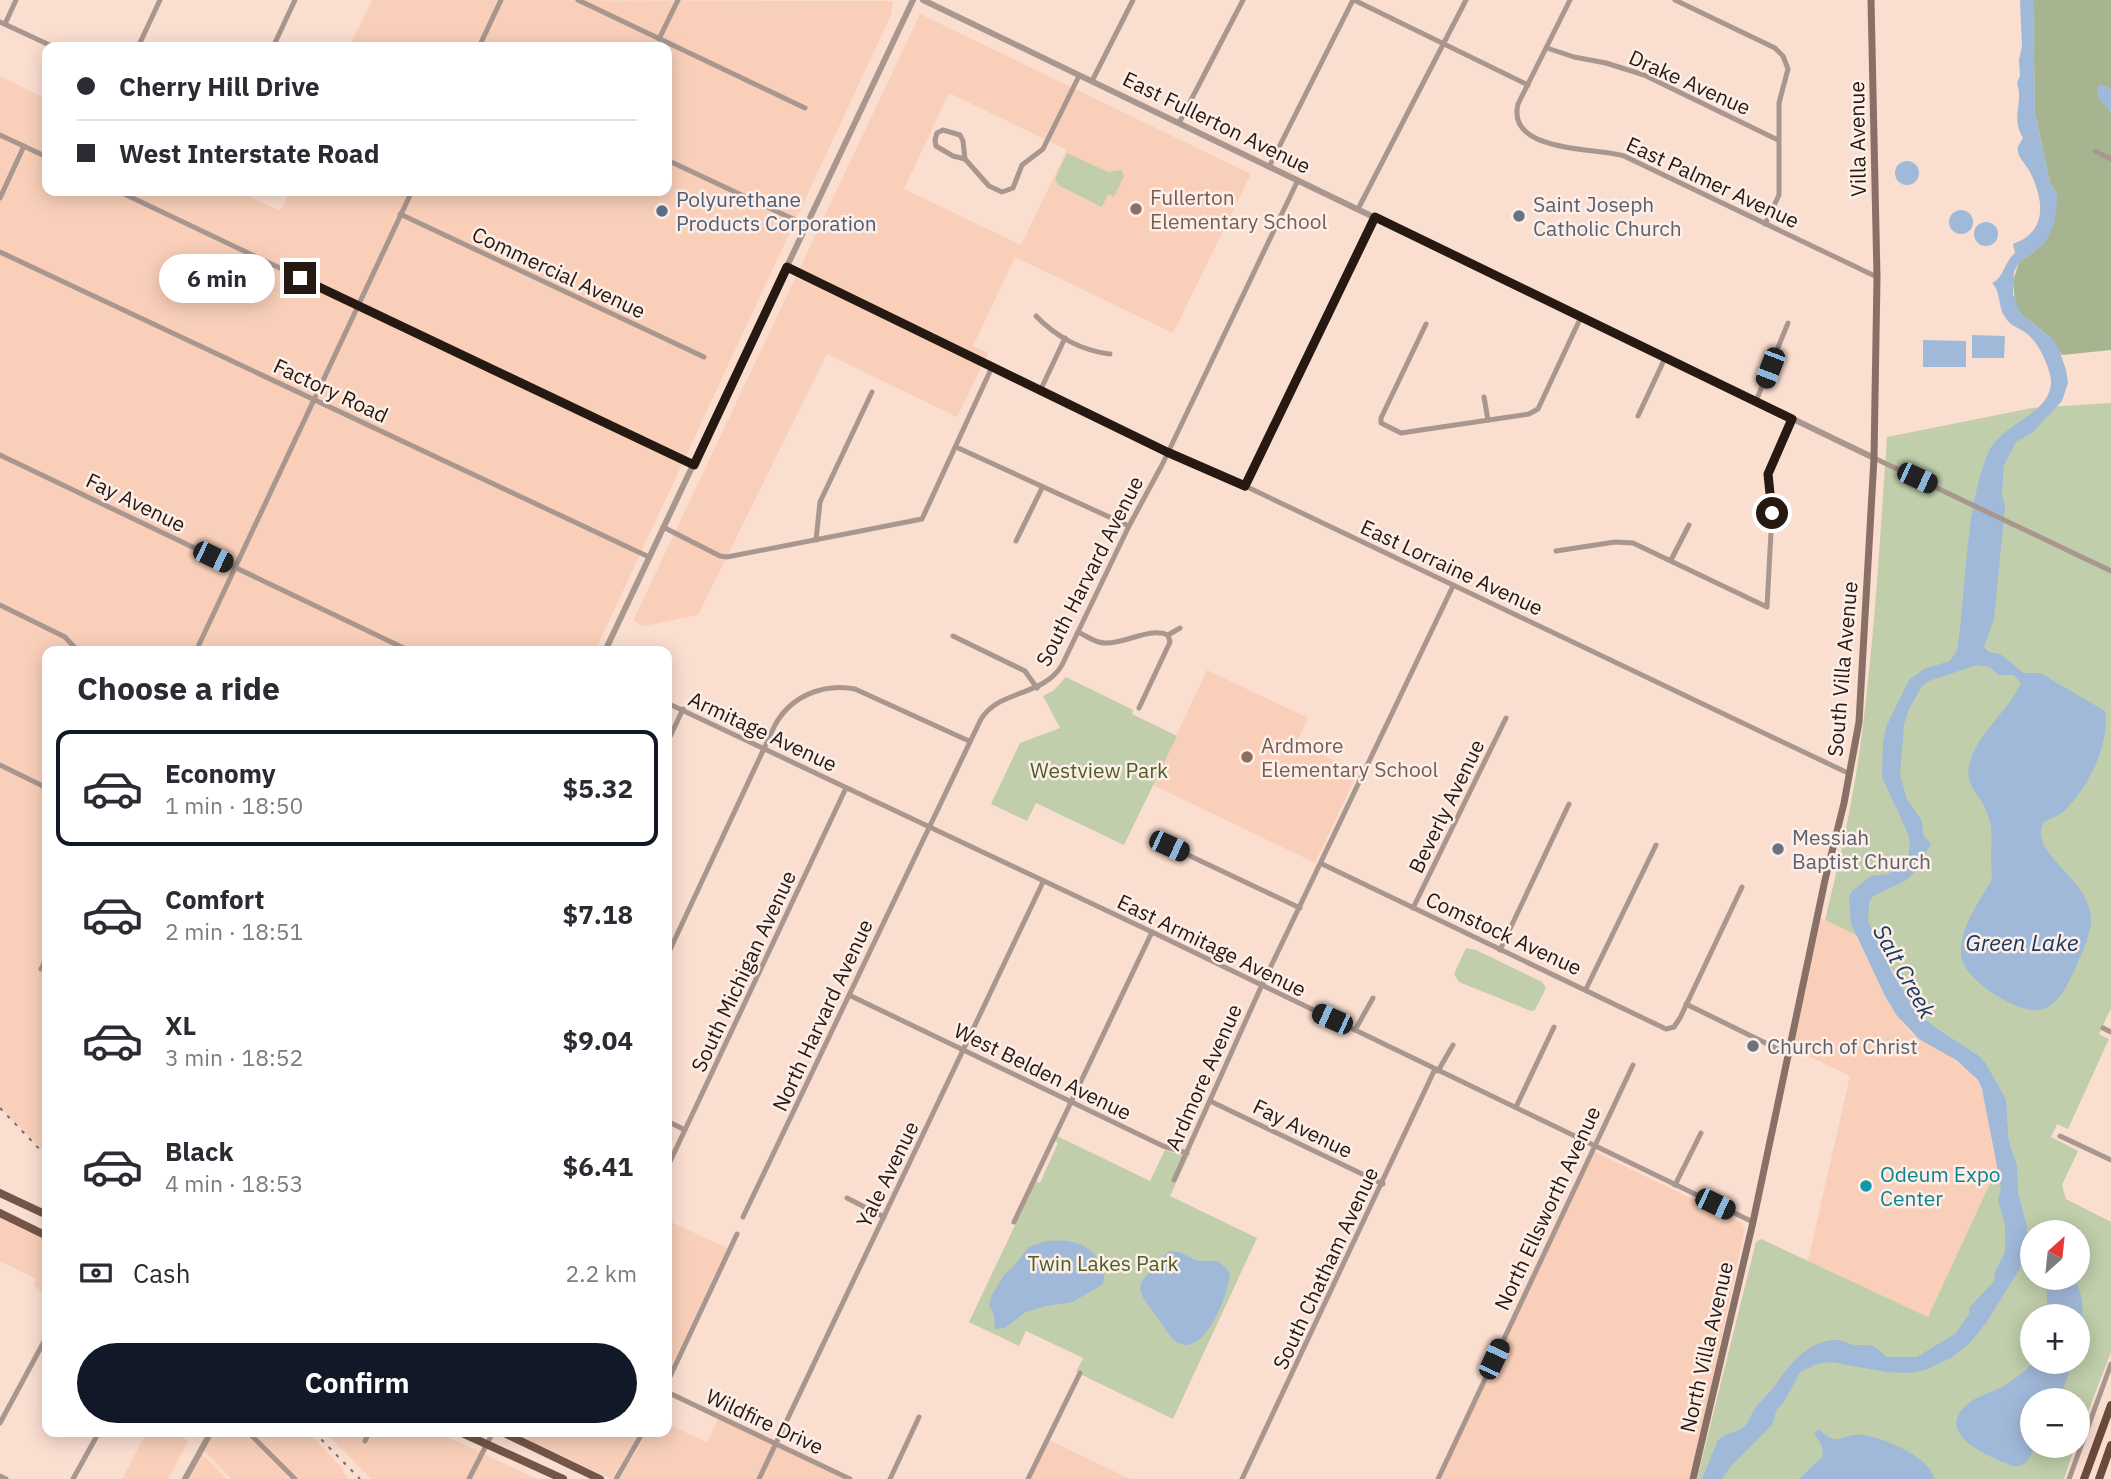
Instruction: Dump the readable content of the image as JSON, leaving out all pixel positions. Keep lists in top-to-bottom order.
{
  "streets": {
    "main road": ["Villa Avenue", "South Villa Avenue", "North Villa Avenue"],
    "street": [
      "Drake Avenue",
      "East Fullerton Avenue",
      "East Palmer Avenue",
      "Commercial Avenue",
      "Factory Road",
      "Fay Avenue",
      "East Lorraine Avenue",
      "South Harvard Avenue",
      "Armitage Avenue",
      "Beverly Avenue",
      "Comstock Avenue",
      "East Armitage Avenue",
      "South Michigan Avenue",
      "North Harvard Avenue",
      "West Belden Avenue",
      "Ardmore Avenue",
      "Yale Avenue",
      "North Ellsworth Avenue",
      "South Chatham Avenue",
      "Wildfire Drive"
    ]
  },
  "crossings": [
    ["East Fullerton Avenue", "South Harvard Avenue"],
    ["East Fullerton Avenue", "South Villa Avenue"],
    ["Villa Avenue", "East Palmer Avenue"],
    ["Villa Avenue", "South Villa Avenue"],
    ["East Palmer Avenue", "South Villa Avenue"],
    ["Fay Avenue", "Ardmore Avenue"],
    ["Fay Avenue", "South Chatham Avenue"],
    ["East Lorraine Avenue", "South Harvard Avenue"],
    ["East Lorraine Avenue", "South Villa Avenue"],
    ["South Harvard Avenue", "East Armitage Avenue"],
    ["South Harvard Avenue", "North Harvard Avenue"],
    ["South Villa Avenue", "East Armitage Avenue"],
    ["South Villa Avenue", "North Villa Avenue"],
    ["Armitage Avenue", "East Armitage Avenue"],
    ["Armitage Avenue", "South Michigan Avenue"],
    ["Beverly Avenue", "Comstock Avenue"],
    ["Comstock Avenue", "Ardmore Avenue"],
    ["East Armitage Avenue", "South Michigan Avenue"],
    ["East Armitage Avenue", "North Harvard Avenue"],
    ["East Armitage Avenue", "Ardmore Avenue"],
    ["East Armitage Avenue", "Yale Avenue"],
    ["East Armitage Avenue", "North Ellsworth Avenue"],
    ["East Armitage Avenue", "South Chatham Avenue"],
    ["East Armitage Avenue", "North Villa Avenue"],
    ["North Harvard Avenue", "West Belden Avenue"],
    ["West Belden Avenue", "Ardmore Avenue"],
    ["West Belden Avenue", "Yale Avenue"],
    ["Yale Avenue", "Wildfire Drive"]
  ],
  "water": ["Green Lake", "Salt Creek"],
  "parks": ["Westview Park", "Twin Lakes Park"],
  "places": [
    "Fullerton Elementary School",
    "Polyurethane Products Corporation",
    "Saint Joseph Catholic Church",
    "Ardmore Elementary School",
    "Messiah Baptist Church",
    "Church of Christ",
    "Odeum Expo Center"
  ],
  "north": "top right",
  "page": {
    "banner": ["Cherry Hill Drive", "West Interstate Road"],
    "bubble": "6 min",
    "heading": "Choose a ride",
    "list": [
      {
        "name": "Economy",
        "note": "1 min · 18:50",
        "value": "$5.32"
      },
      {
        "name": "Comfort",
        "note": "2 min · 18:51",
        "value": "$7.18"
      },
      {
        "name": "XL",
        "note": "3 min · 18:52",
        "value": "$9.04"
      },
      {
        "name": "Black",
        "note": "4 min · 18:53",
        "value": "$6.41"
      }
    ],
    "map_buttons": ["+", "−"],
    "pay": ["Cash", "2.2 km"],
    "buttons": "Confirm"
  }
}
